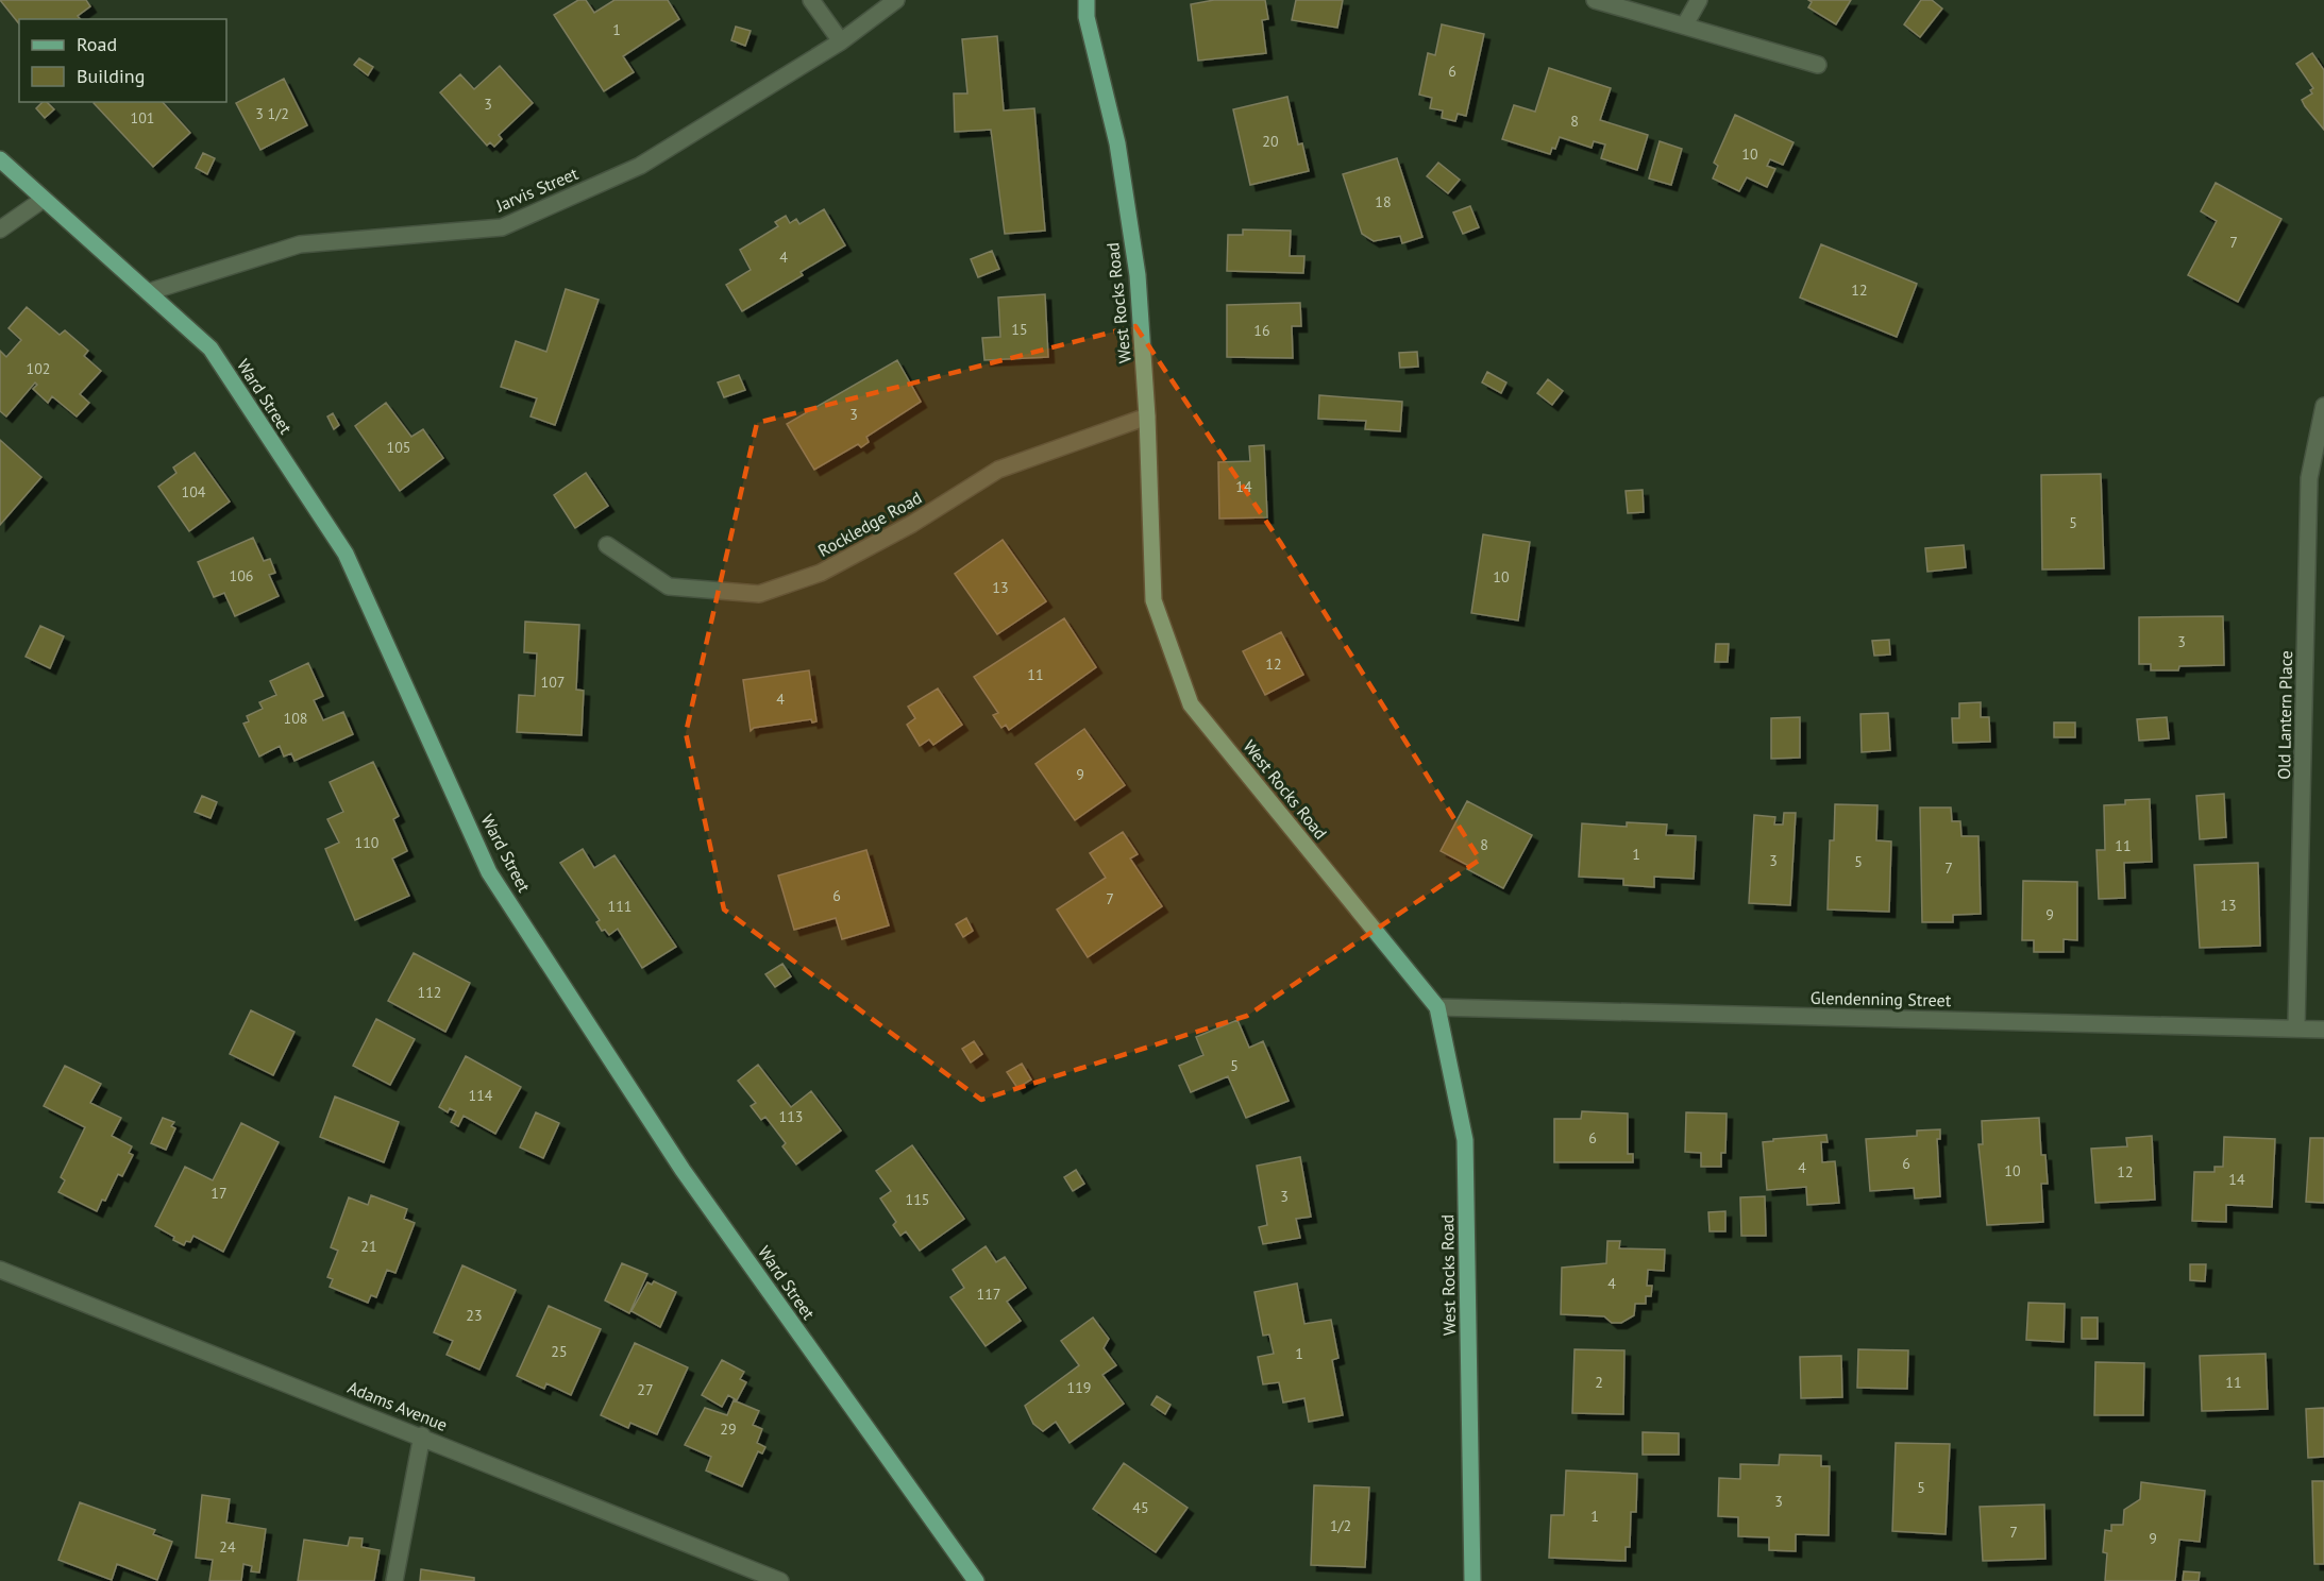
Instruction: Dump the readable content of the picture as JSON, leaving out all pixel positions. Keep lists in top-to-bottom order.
{
  "streets": {
    "main road": ["West Rocks Road", "Ward Street"],
    "street": [
      "Jarvis Street",
      "Rockledge Road",
      "Old Lantern Place",
      "Glendenning Street",
      "Adams Avenue"
    ]
  },
  "crossings": [
    ["Jarvis Street", "Ward Street"],
    ["West Rocks Road", "Rockledge Road"],
    ["West Rocks Road", "Glendenning Street"],
    ["Old Lantern Place", "Glendenning Street"]
  ],
  "house_numbers": [
    "1",
    "6",
    "3",
    "3 1/2",
    "101",
    "8",
    "20",
    "10",
    "18",
    "7",
    "4",
    "12",
    "15",
    "16",
    "102",
    "3",
    "105",
    "14",
    "104",
    "5",
    "106",
    "10",
    "13",
    "3",
    "12",
    "11",
    "107",
    "4",
    "108",
    "9",
    "110",
    "8",
    "11",
    "1",
    "3",
    "5",
    "7",
    "6",
    "7",
    "13",
    "111",
    "9",
    "112",
    "5",
    "114",
    "113",
    "6",
    "6",
    "4",
    "10",
    "12",
    "14",
    "17",
    "3",
    "115",
    "21",
    "4",
    "117",
    "23",
    "25",
    "1",
    "2",
    "11",
    "119",
    "27",
    "29",
    "5",
    "3",
    "45",
    "1",
    "1/2",
    "7",
    "9",
    "24"
  ],
  "legend": ["Road", "Building"]
}
